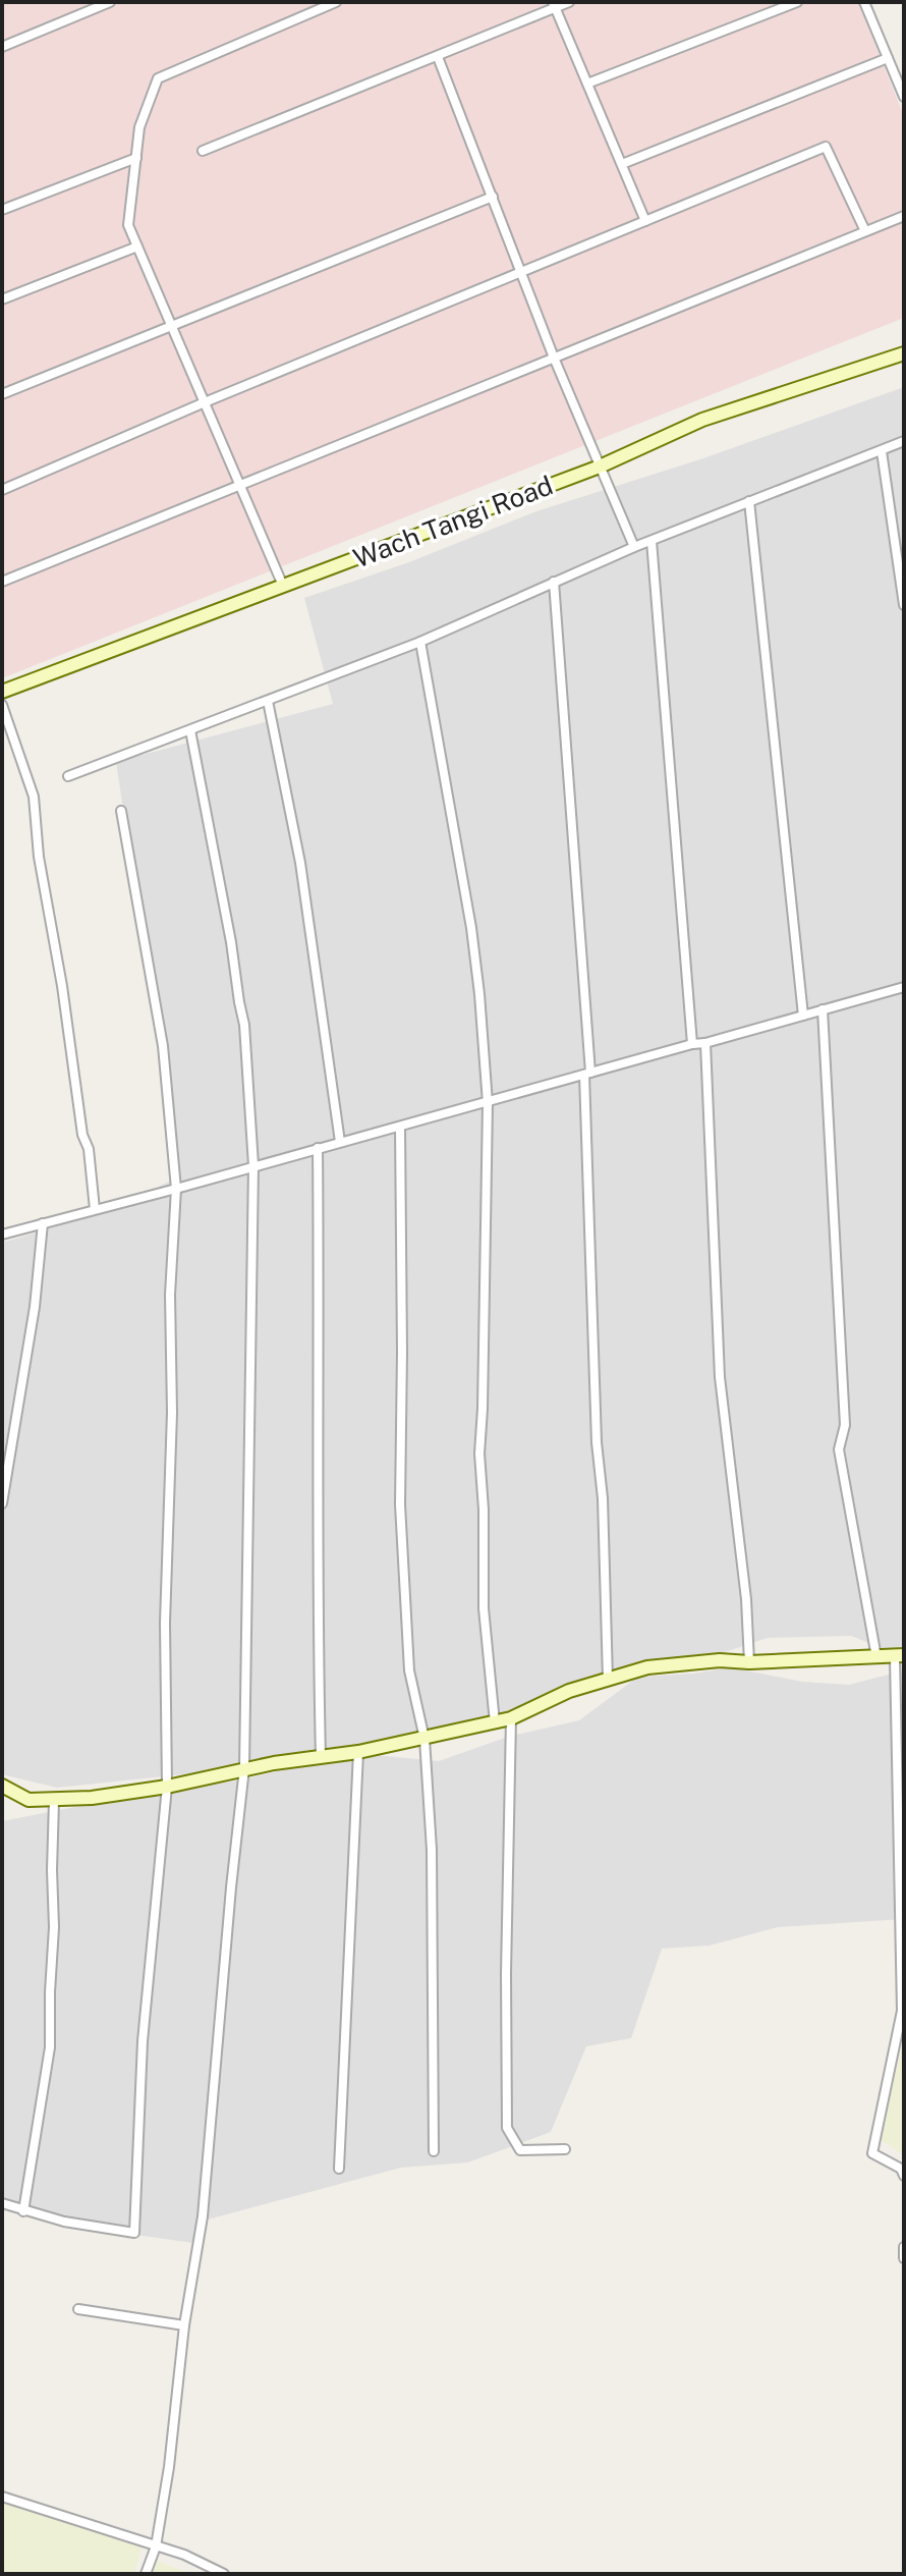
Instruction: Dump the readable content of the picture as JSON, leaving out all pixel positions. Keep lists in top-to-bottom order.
{
  "streets": {
    "main road": ["Wach Tangi Road"]
  }
}
